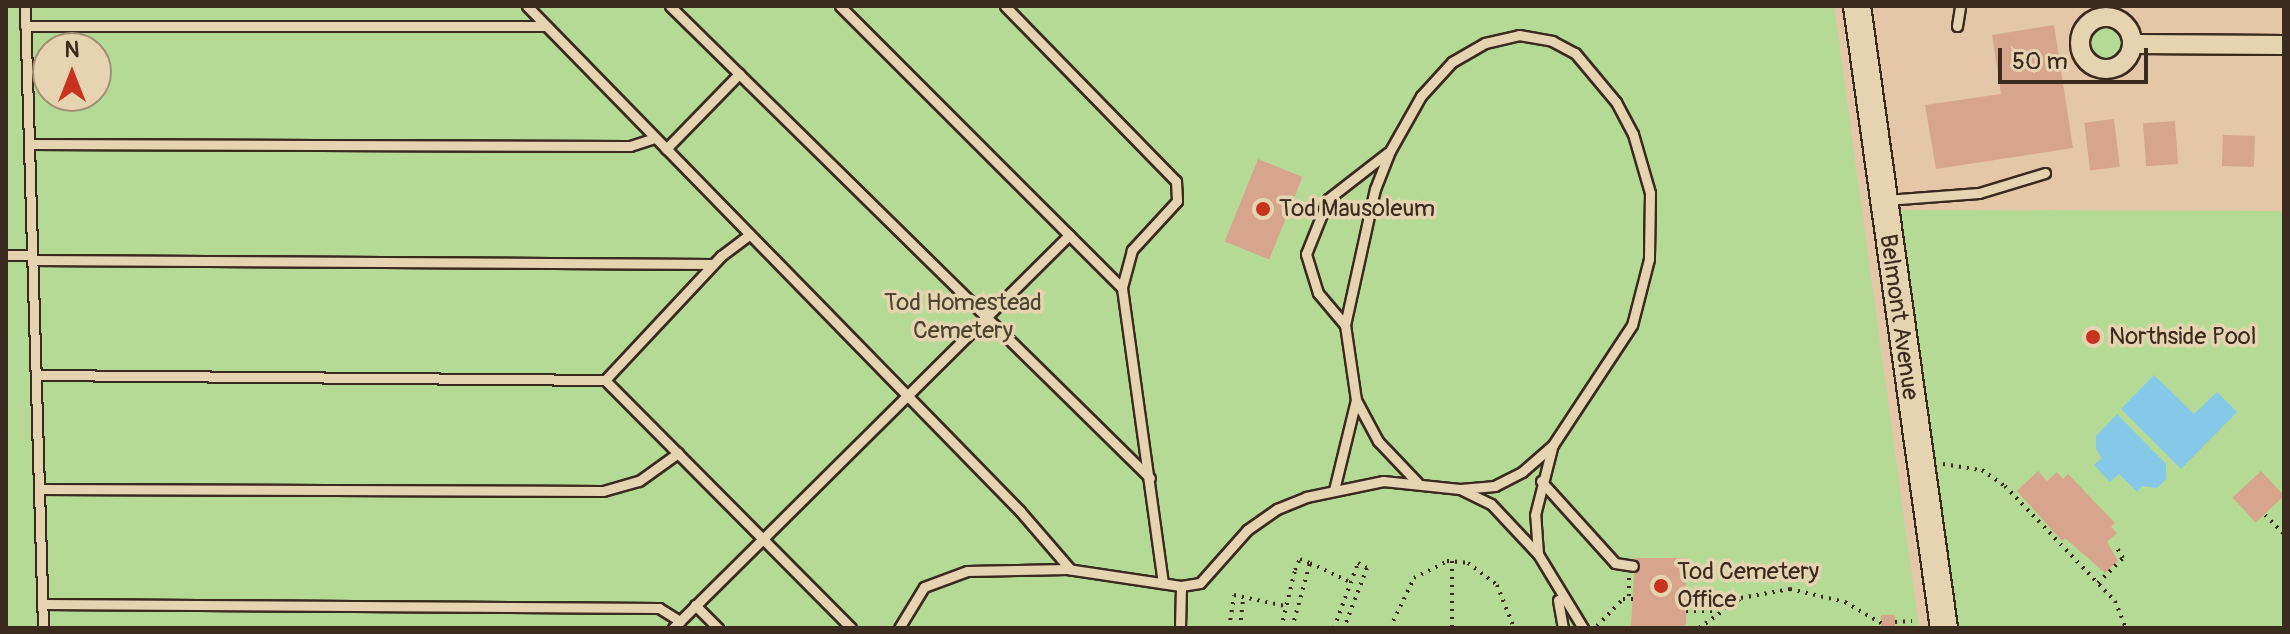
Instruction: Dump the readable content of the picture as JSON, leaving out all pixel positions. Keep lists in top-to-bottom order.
{
  "streets": {
    "main road": ["Belmont Avenue"]
  },
  "parks": ["Tod Homestead Cemetery"],
  "places": ["Tod Mausoleum", "Northside Pool", "Tod Cemetery Office"],
  "scale_bar": "50 m",
  "north": "top"
}
